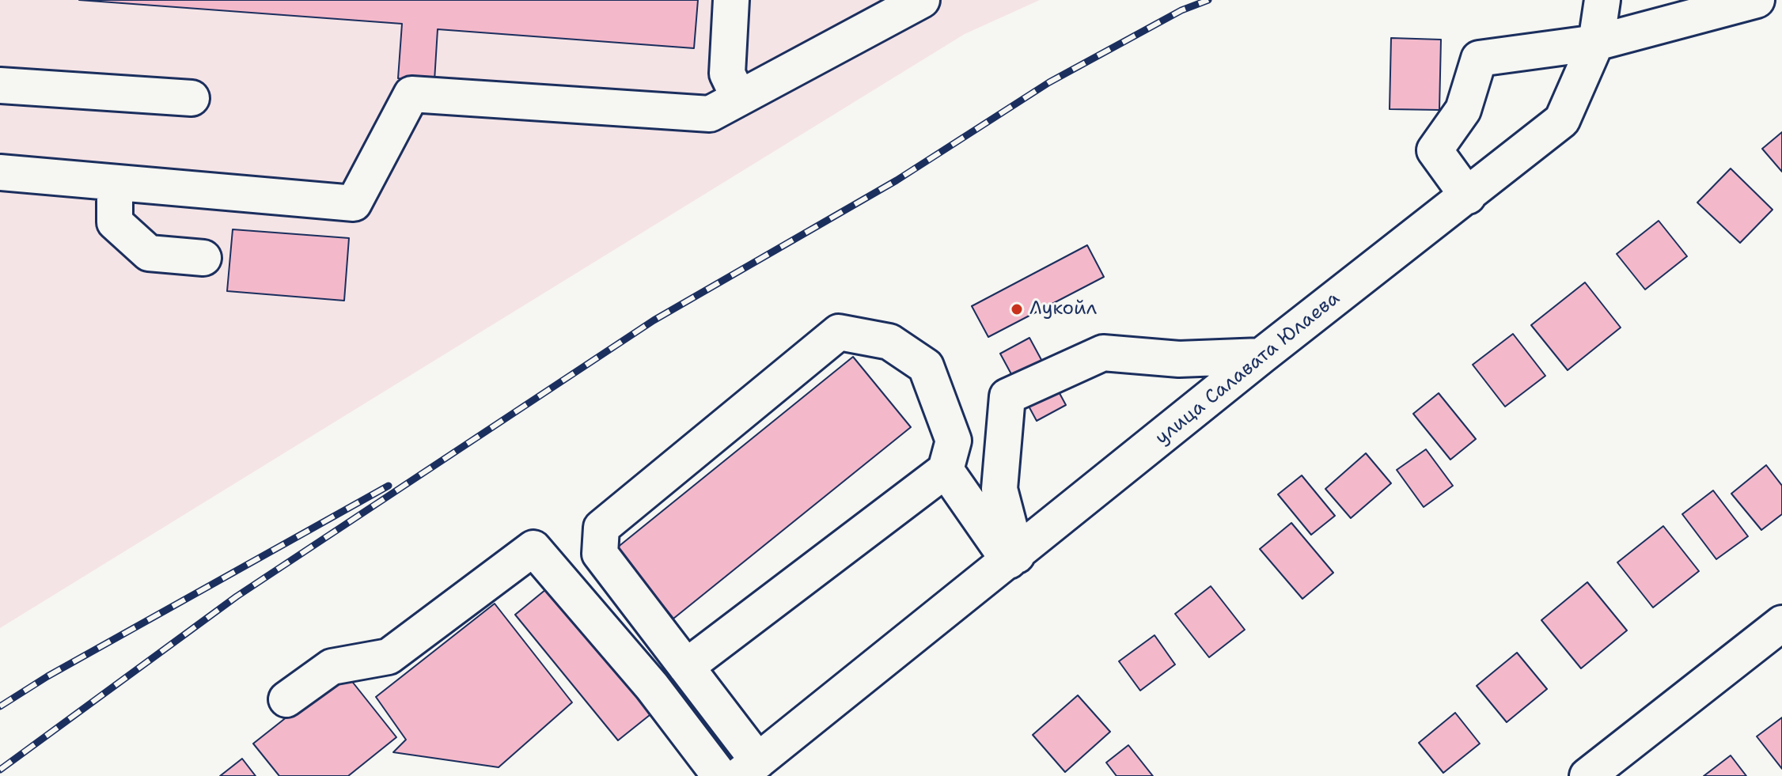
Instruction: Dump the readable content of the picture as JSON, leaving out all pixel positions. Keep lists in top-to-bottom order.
{
  "streets": {
    "street": ["улица Салавата Юлаева"]
  },
  "places": ["Лукойл"]
}
